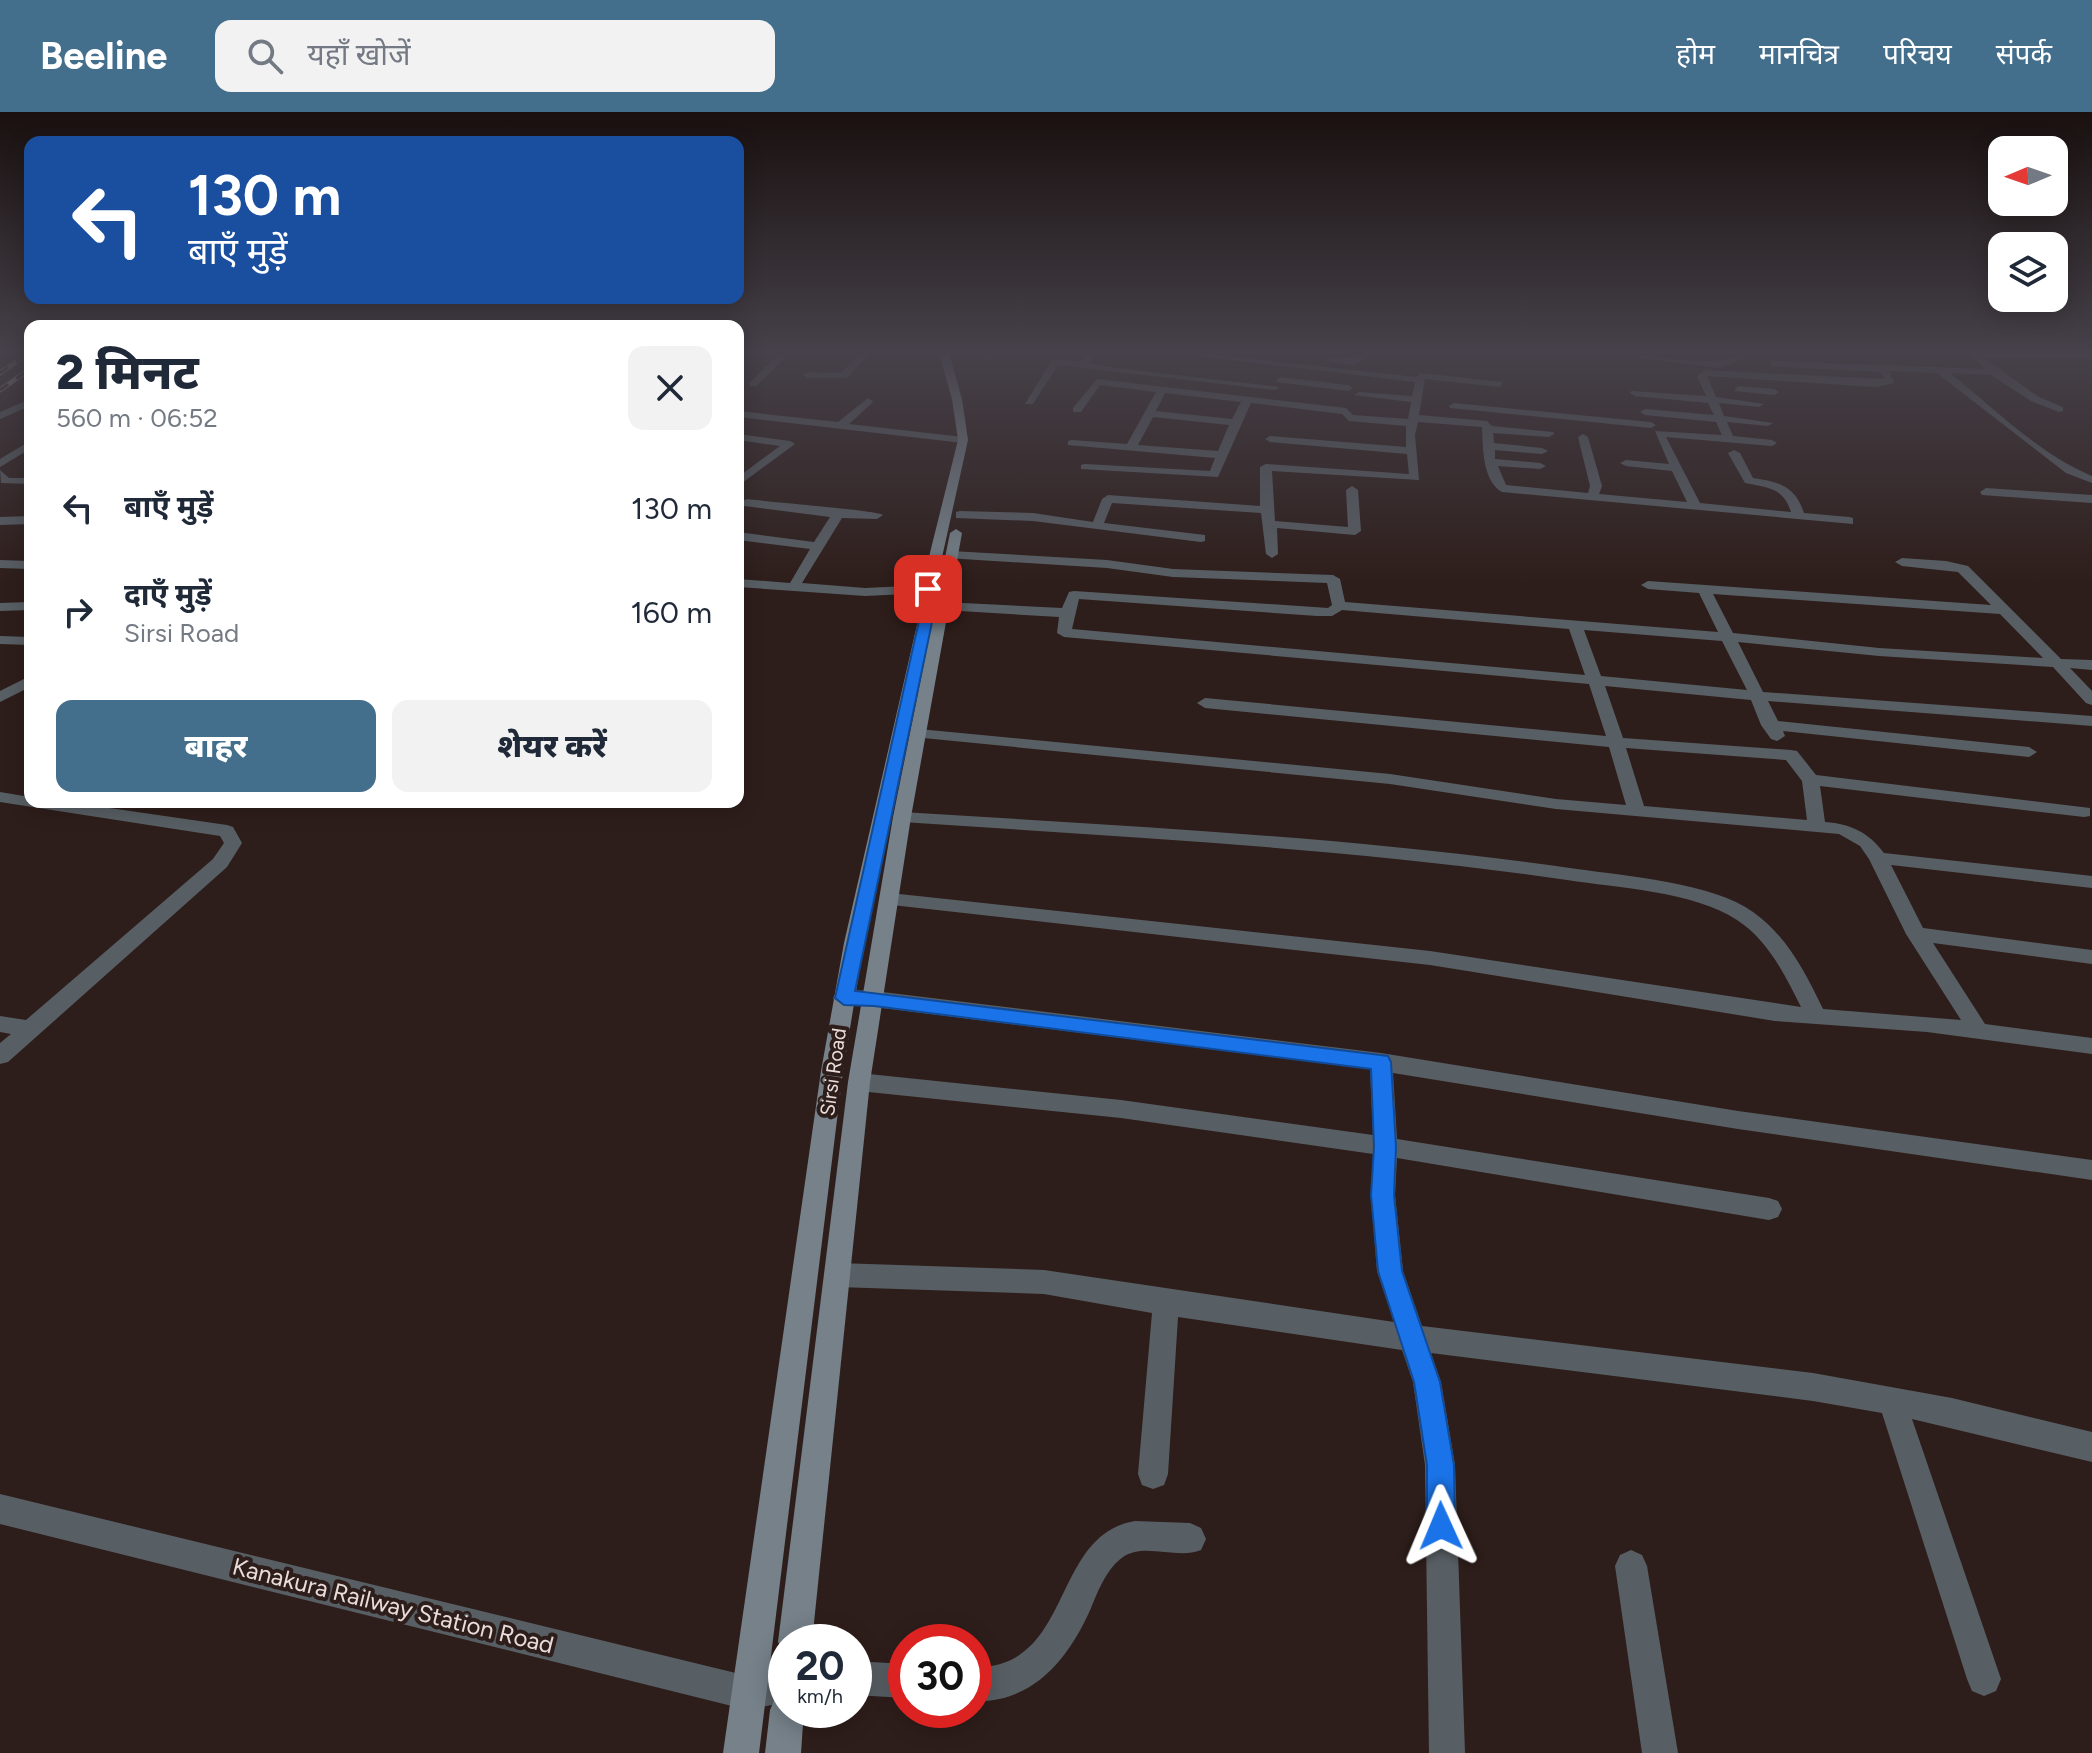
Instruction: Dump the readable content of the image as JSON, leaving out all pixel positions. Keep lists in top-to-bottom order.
{
  "streets": {
    "main road": ["Sirsi Road"],
    "street": ["Kanakura Railway Station Road"]
  },
  "crossings": [
    ["Sirsi Road", "Kanakura Railway Station Road"]
  ],
  "north": "left",
  "page": {
    "header": "Beeline",
    "search": "यहाँ खोजें",
    "nav": [
      "होम",
      "मानचित्र",
      "परिचय",
      "संपर्क"
    ],
    "turn": ["130 m", "बाएँ मुड़ें"],
    "heading": ["2 मिनट", "560 m · 06:52"],
    "list": [
      {
        "name": "बाएँ मुड़ें",
        "value": "130 m"
      },
      {
        "name": "दाएँ मुड़ें",
        "note": "Sirsi Road",
        "value": "160 m"
      }
    ],
    "buttons": ["बाहर", "शेयर करें"],
    "speed": "20 km/h",
    "limit": "30"
  }
}
